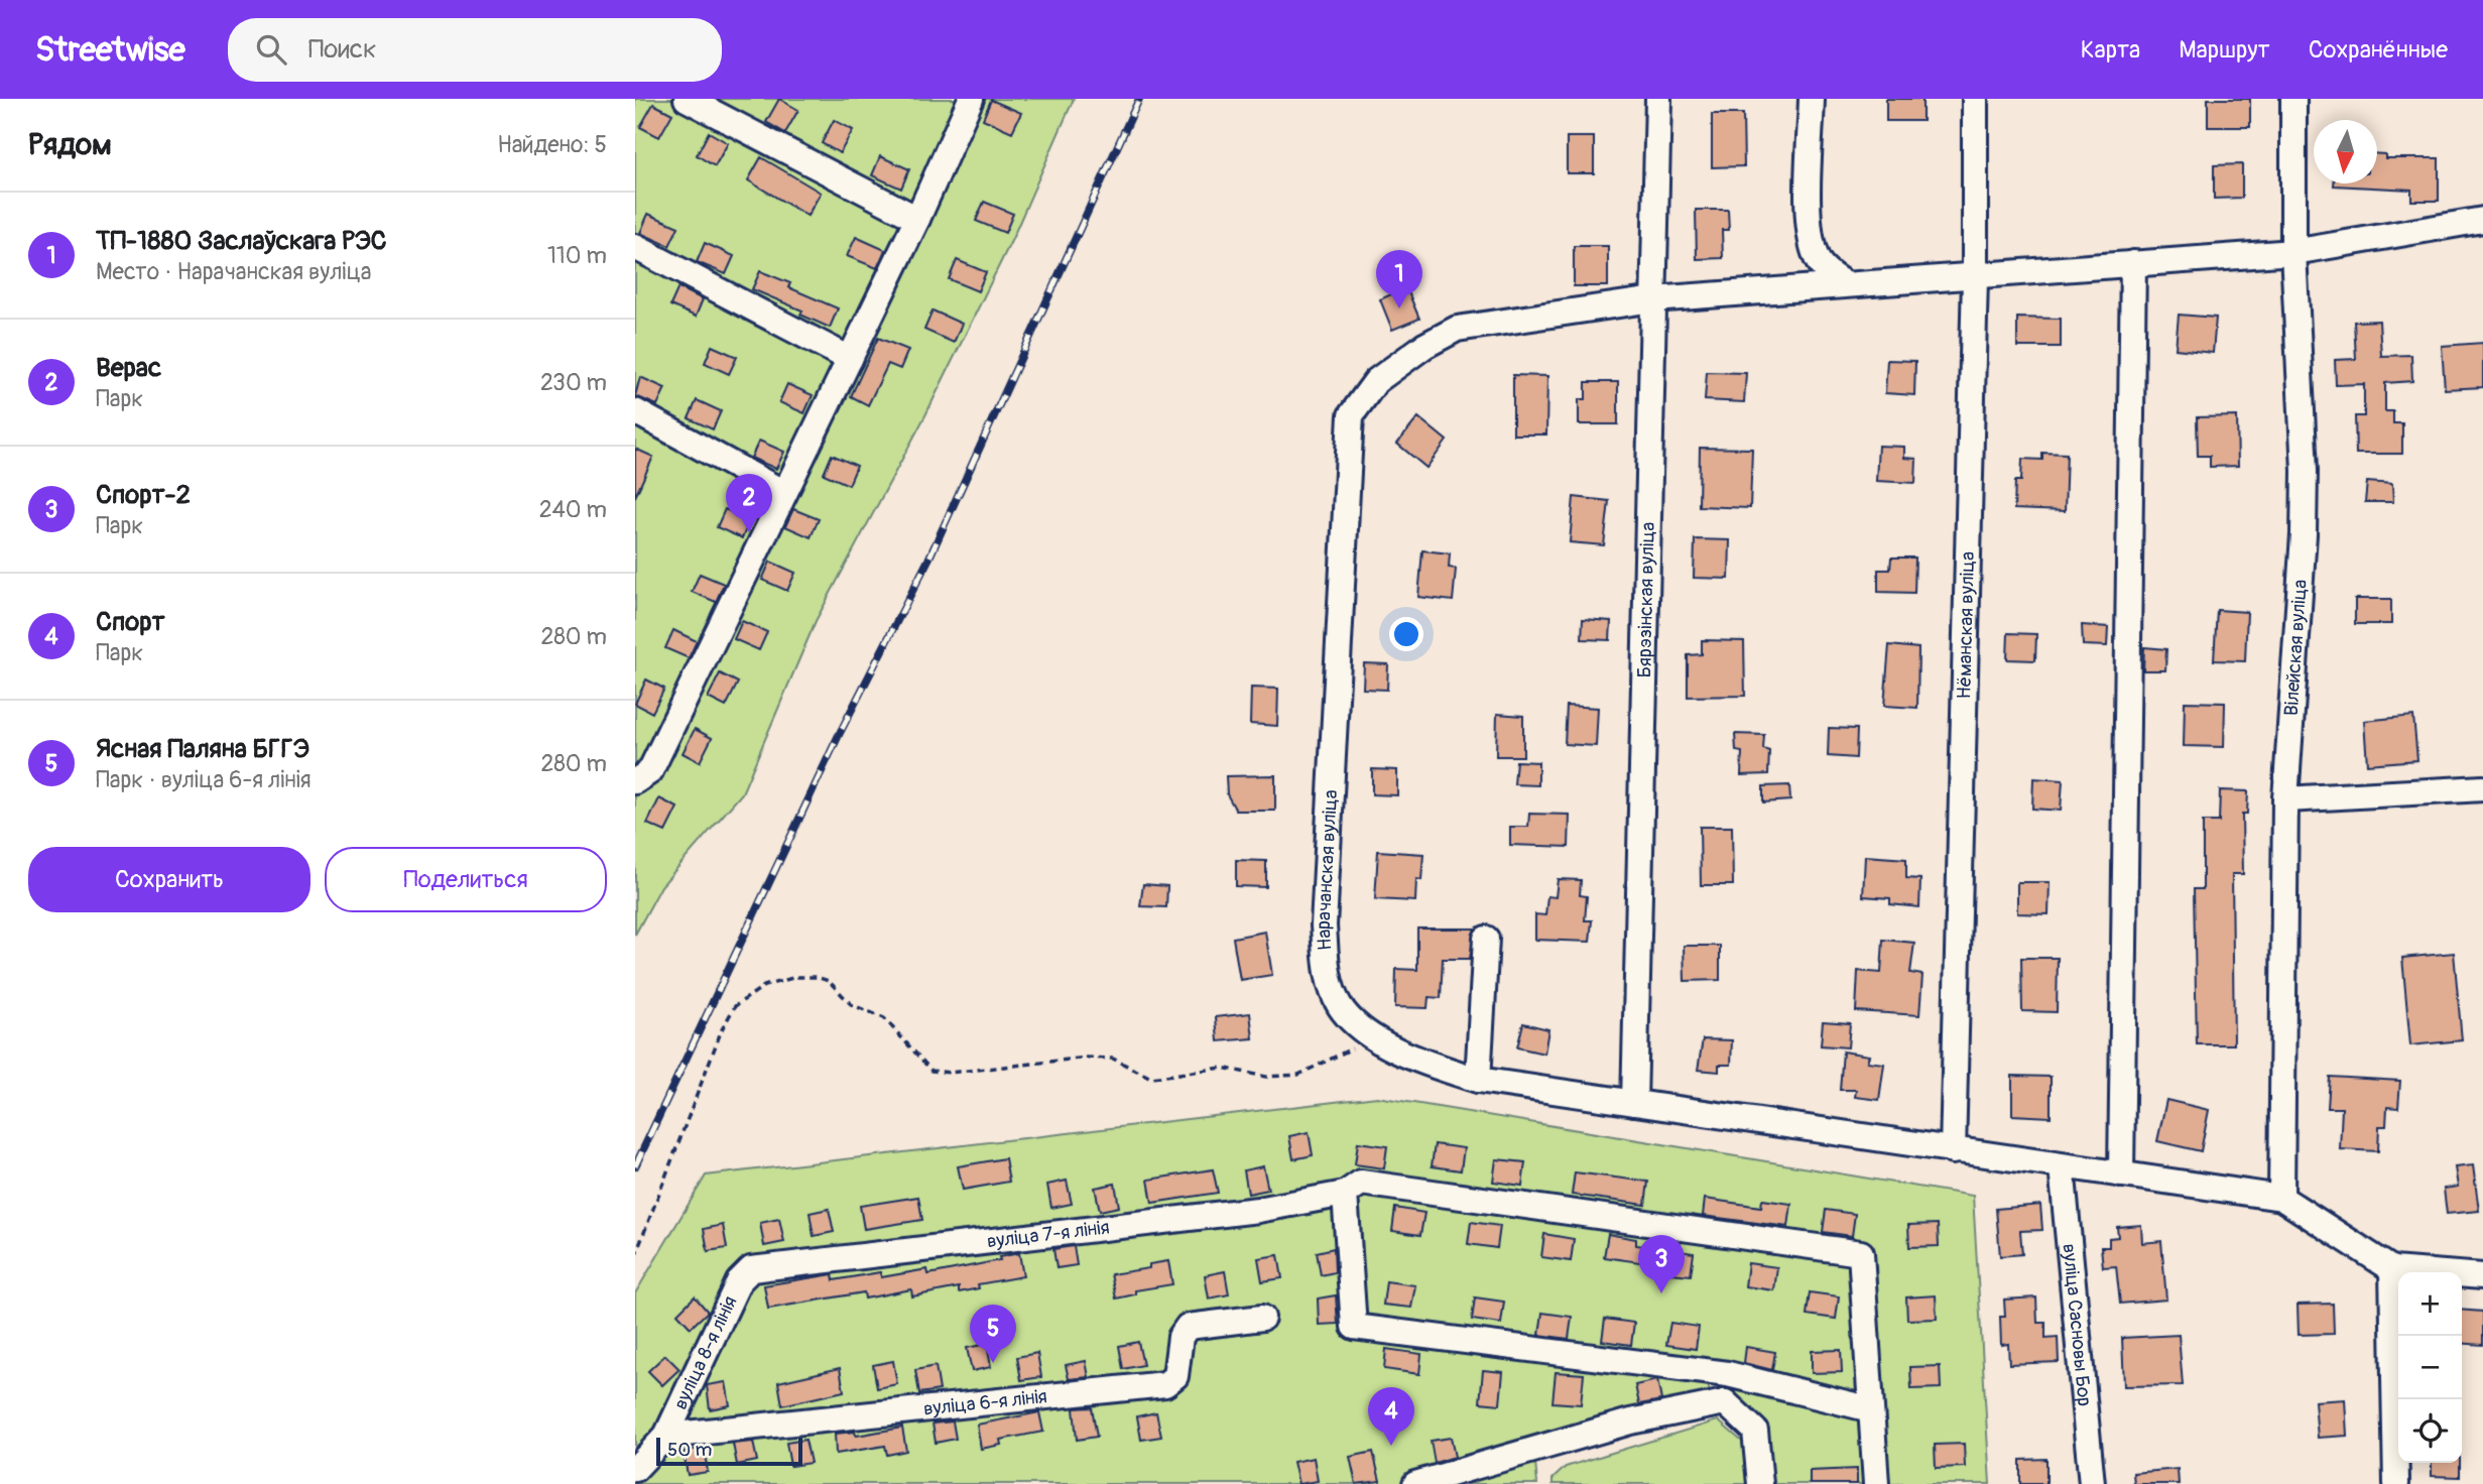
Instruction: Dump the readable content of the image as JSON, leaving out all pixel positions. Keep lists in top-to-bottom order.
{
  "streets": {
    "street": [
      "Бярэзінская вуліца",
      "Нёманская вуліца",
      "Вілейская вуліца",
      "Нарачанская вуліца",
      "вуліца 7-я лінія",
      "вуліца Сасновы Бор",
      "вуліца 8-я лінія",
      "вуліца 6-я лінія"
    ]
  },
  "crossings": [
    ["Бярэзінская вуліца", "Нарачанская вуліца"],
    ["Нёманская вуліца", "Нарачанская вуліца"],
    ["Вілейская вуліца", "Нарачанская вуліца"],
    ["Нарачанская вуліца", "вуліца Сасновы Бор"],
    ["вуліца 7-я лінія", "вуліца 8-я лінія"],
    ["вуліца 8-я лінія", "вуліца 6-я лінія"]
  ],
  "scale_bar": "50 m",
  "north": "bottom",
  "page": {
    "header": "Streetwise",
    "search": "Поиск",
    "nav": ["Карта", "Маршрут", "Сохранённые"],
    "heading": ["Рядом", "Найдено: 5"],
    "list": [
      {
        "mark": "1",
        "name": "ТП-1880 Заслаўскага РЭС",
        "note": "Место · Нарачанская вуліца",
        "value": "110 m"
      },
      {
        "mark": "2",
        "name": "Верас",
        "note": "Парк",
        "value": "230 m"
      },
      {
        "mark": "3",
        "name": "Спорт-2",
        "note": "Парк",
        "value": "240 m"
      },
      {
        "mark": "4",
        "name": "Спорт",
        "note": "Парк",
        "value": "280 m"
      },
      {
        "mark": "5",
        "name": "Ясная Паляна БГГЭ",
        "note": "Парк · вуліца 6-я лінія",
        "value": "280 m"
      }
    ],
    "pins": [
      "1",
      "2",
      "3",
      "5",
      "4"
    ],
    "buttons": ["Сохранить", "Поделиться"],
    "map_buttons": ["+", "−"],
    "scale": "50 m"
  }
}
